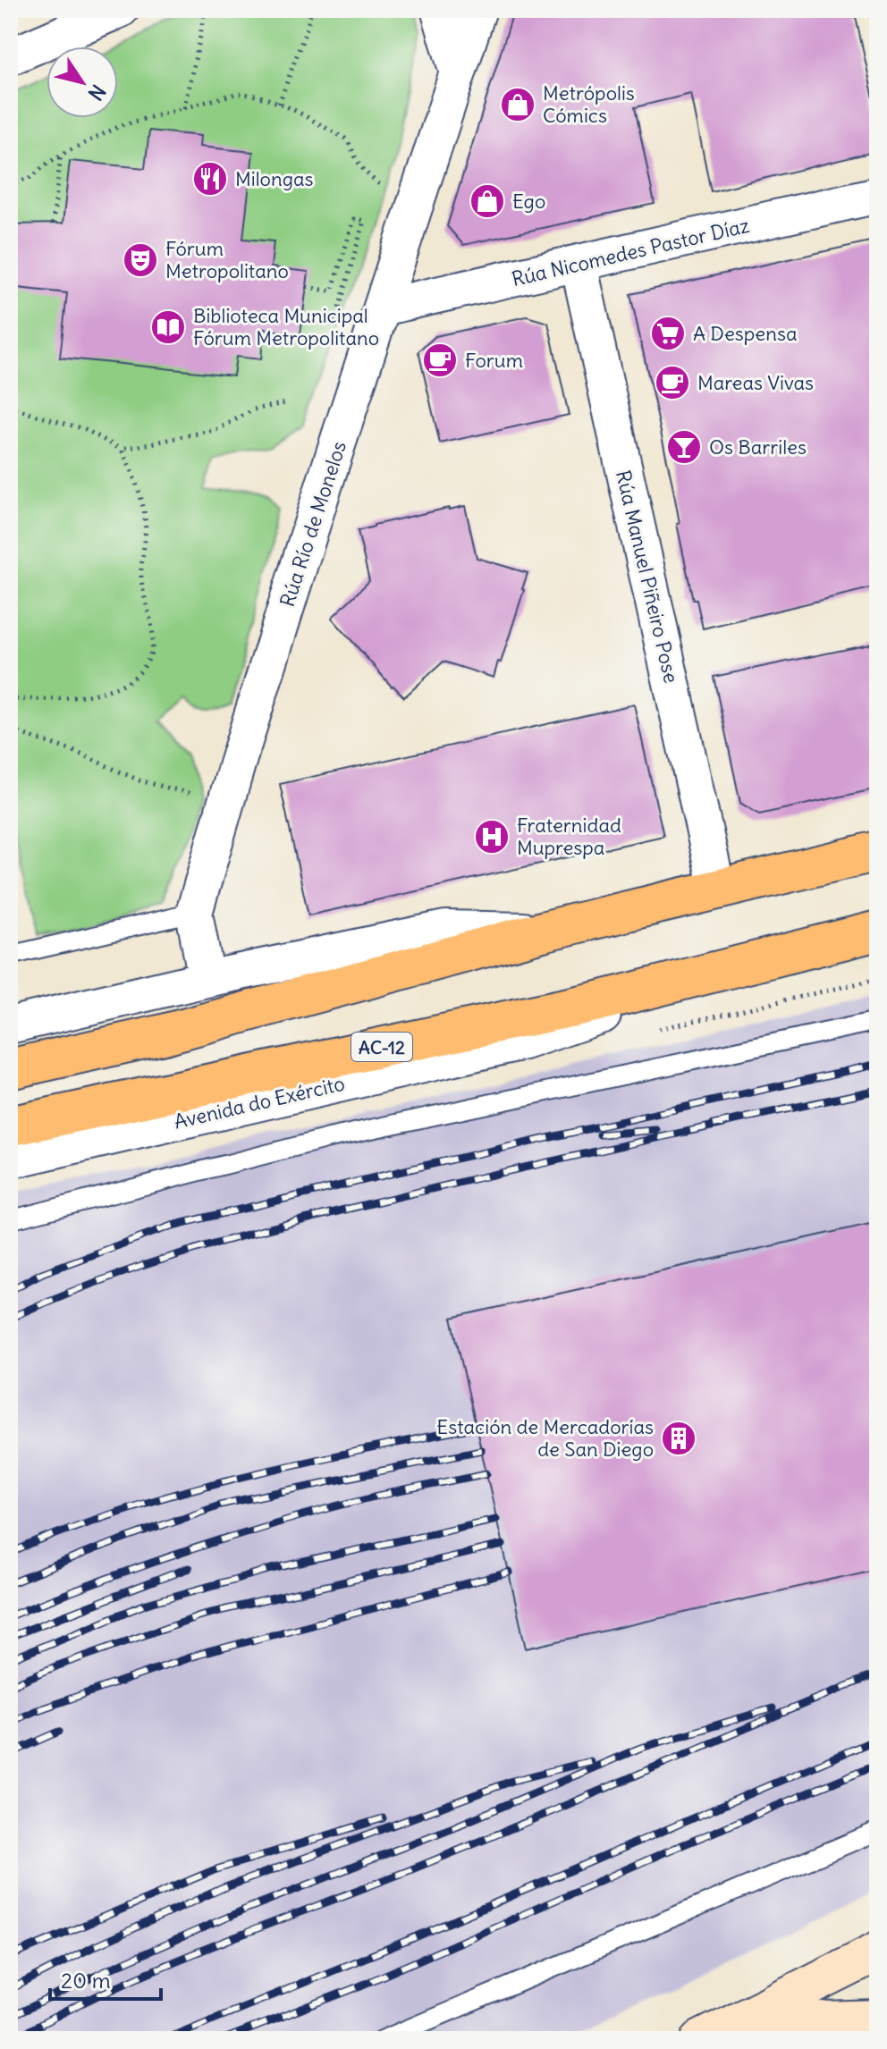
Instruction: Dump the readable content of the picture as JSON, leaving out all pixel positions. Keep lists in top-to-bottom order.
{
  "streets": {
    "main road": ["AC-12", "Avenida do Exército"],
    "street": ["Rúa Nicomedes Pastor Díaz", "Rúa Río de Monelos", "Rúa Manuel Piñeiro Pose"]
  },
  "crossings": [
    ["Rúa Nicomedes Pastor Díaz", "Rúa Río de Monelos"],
    ["Rúa Nicomedes Pastor Díaz", "Rúa Manuel Piñeiro Pose"]
  ],
  "places": {
    "shop": ["Metrópolis Cómics", "Ego"],
    "restaurant": ["Milongas"],
    "theatre": ["Fórum Metropolitano"],
    "library": ["Biblioteca Municipal Fórum Metropolitano"],
    "supermarket": ["A Despensa"],
    "cafe": ["Forum", "Mareas Vivas"],
    "bar": ["Os Barriles"],
    "hospital": ["Fraternidad Muprespa"],
    "building": ["Estación de Mercadorías de San Diego"]
  },
  "scale_bar": "20 m",
  "north": "bottom right"
}
